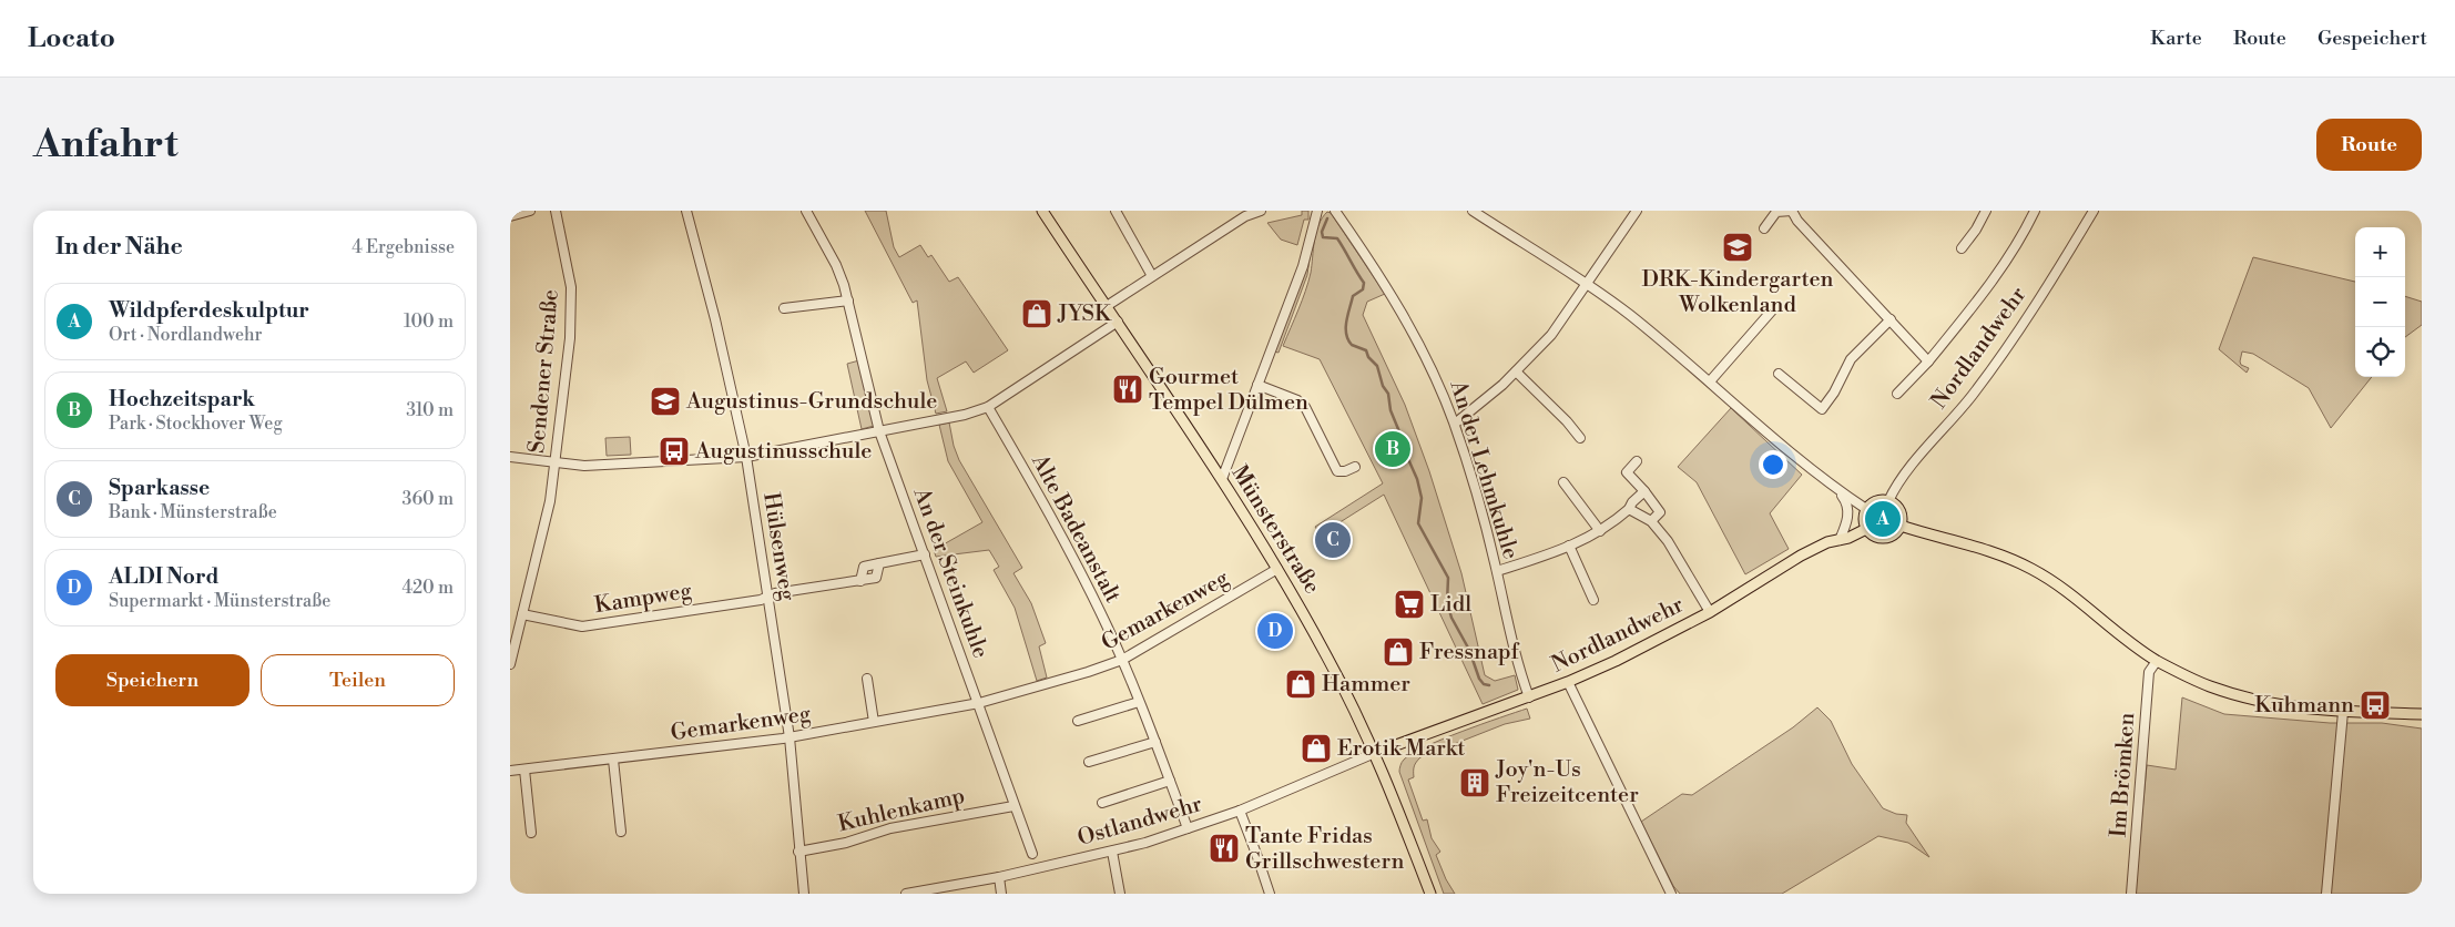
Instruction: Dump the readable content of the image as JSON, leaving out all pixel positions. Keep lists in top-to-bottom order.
{
  "streets": {
    "main road": ["Nordlandwehr", "Münsterstraße"],
    "street": [
      "Sendener Straße",
      "An der Lehmkuhle",
      "Alte Badeanstalt",
      "Hülsenweg",
      "An der Steinkuhle",
      "Kampweg",
      "Gemarkenweg",
      "Im Brömken",
      "Kuhlenkamp",
      "Ostlandwehr"
    ]
  },
  "crossings": [
    ["Nordlandwehr", "An der Lehmkuhle"],
    ["Nordlandwehr", "Münsterstraße"],
    ["Nordlandwehr", "Ostlandwehr"],
    ["Sendener Straße", "Kampweg"],
    ["Alte Badeanstalt", "Gemarkenweg"],
    ["Alte Badeanstalt", "Ostlandwehr"],
    ["Münsterstraße", "Gemarkenweg"],
    ["Münsterstraße", "Ostlandwehr"],
    ["Hülsenweg", "Kampweg"],
    ["Hülsenweg", "Gemarkenweg"],
    ["Hülsenweg", "Kuhlenkamp"],
    ["An der Steinkuhle", "Gemarkenweg"],
    ["An der Steinkuhle", "Kuhlenkamp"]
  ],
  "places": {
    "school or university": ["DRK-Kindergarten Wolkenland", "Augustinus-Grundschule"],
    "shop": [
      "JYSK",
      "Fressnapf",
      "Hammer",
      "Erotik Markt"
    ],
    "restaurant": ["Gourmet Tempel Dülmen", "Tante Fridas Grillschwestern"],
    "bus stop": ["Augustinusschule", "Kuhmann"],
    "supermarket": ["Lidl"],
    "building": ["Joy'n-Us Freizeitcenter"]
  },
  "page": {
    "header": "Locato",
    "nav": ["Karte", "Route", "Gespeichert"],
    "buttons": [
      "Route",
      ["Speichern", "Teilen"]
    ],
    "title": "Anfahrt",
    "heading": ["In der Nähe", "4 Ergebnisse"],
    "map_buttons": ["+", "−"],
    "list": [
      {
        "mark": "A",
        "name": "Wildpferdeskulptur",
        "note": "Ort · Nordlandwehr",
        "value": "100 m"
      },
      {
        "mark": "B",
        "name": "Hochzeitspark",
        "note": "Park · Stockhover Weg",
        "value": "310 m"
      },
      {
        "mark": "C",
        "name": "Sparkasse",
        "note": "Bank · Münsterstraße",
        "value": "360 m"
      },
      {
        "mark": "D",
        "name": "ALDI Nord",
        "note": "Supermarkt · Münsterstraße",
        "value": "420 m"
      }
    ],
    "pins": [
      "B",
      "A",
      "C",
      "D"
    ]
  }
}
